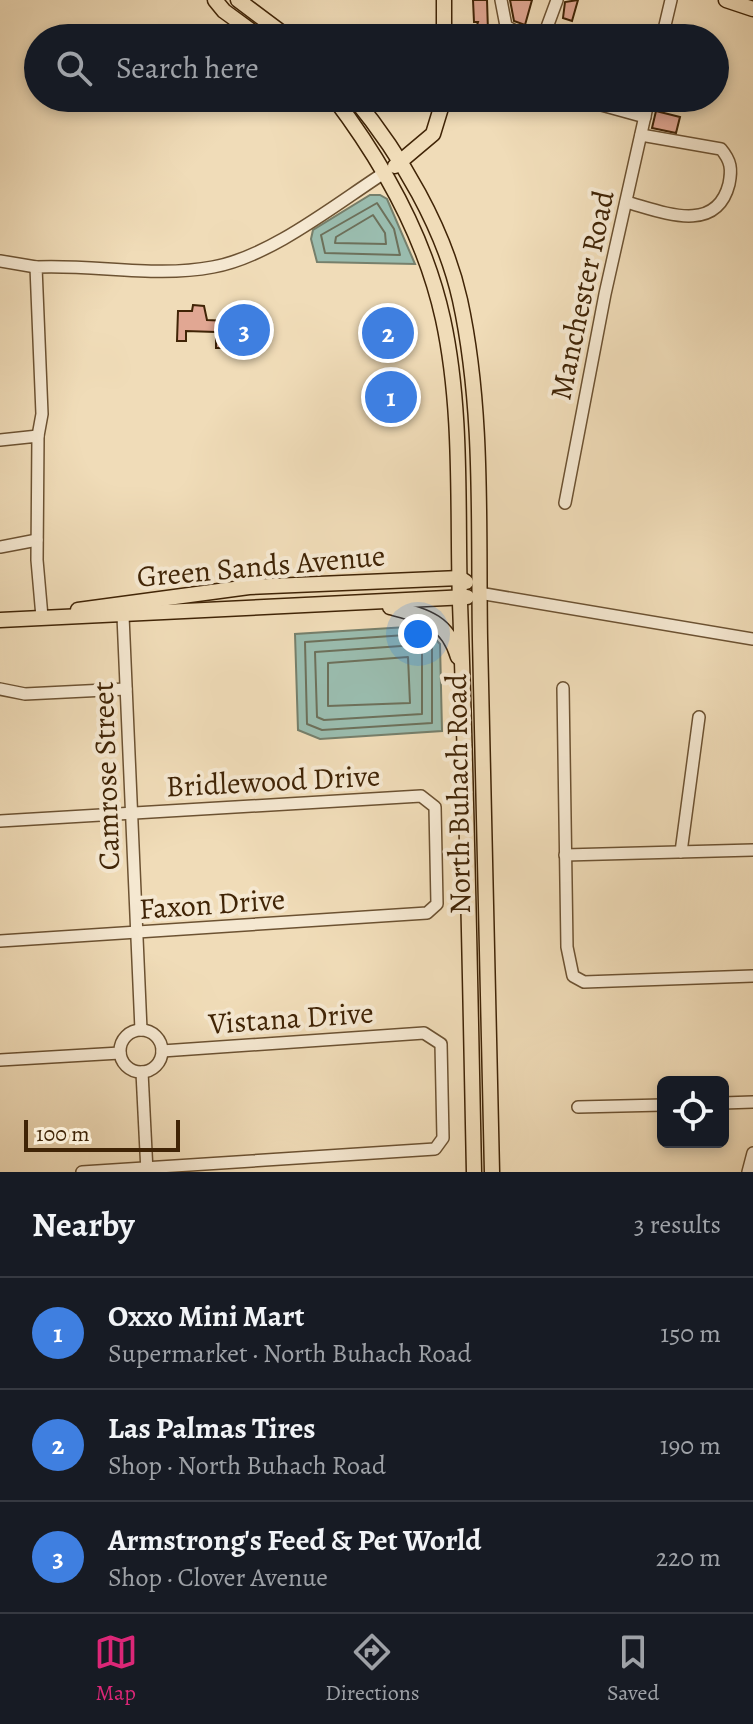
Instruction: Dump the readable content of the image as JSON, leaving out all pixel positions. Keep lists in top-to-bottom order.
{
  "streets": {
    "main road": ["Green Sands Avenue", "North Buhach Road"],
    "street": [
      "Manchester Road",
      "Camrose Street",
      "Bridlewood Drive",
      "Faxon Drive",
      "Vistana Drive"
    ]
  },
  "crossings": [
    ["Green Sands Avenue", "Camrose Street"],
    ["Green Sands Avenue", "North Buhach Road"],
    ["Camrose Street", "Bridlewood Drive"],
    ["Camrose Street", "Faxon Drive"],
    ["Camrose Street", "Vistana Drive"],
    ["Bridlewood Drive", "Faxon Drive"]
  ],
  "scale_bar": "100 m",
  "page": {
    "search": "Search here",
    "pins": ["3", "2", "1"],
    "scale": "100 m",
    "heading": ["Nearby", "3 results"],
    "list": [
      {
        "mark": "1",
        "name": "Oxxo Mini Mart",
        "note": "Supermarket · North Buhach Road",
        "value": "150 m"
      },
      {
        "mark": "2",
        "name": "Las Palmas Tires",
        "note": "Shop · North Buhach Road",
        "value": "190 m"
      },
      {
        "mark": "3",
        "name": "Armstrong's Feed & Pet World",
        "note": "Shop · Clover Avenue",
        "value": "220 m"
      }
    ],
    "nav": ["Map", "Directions", "Saved"]
  }
}
